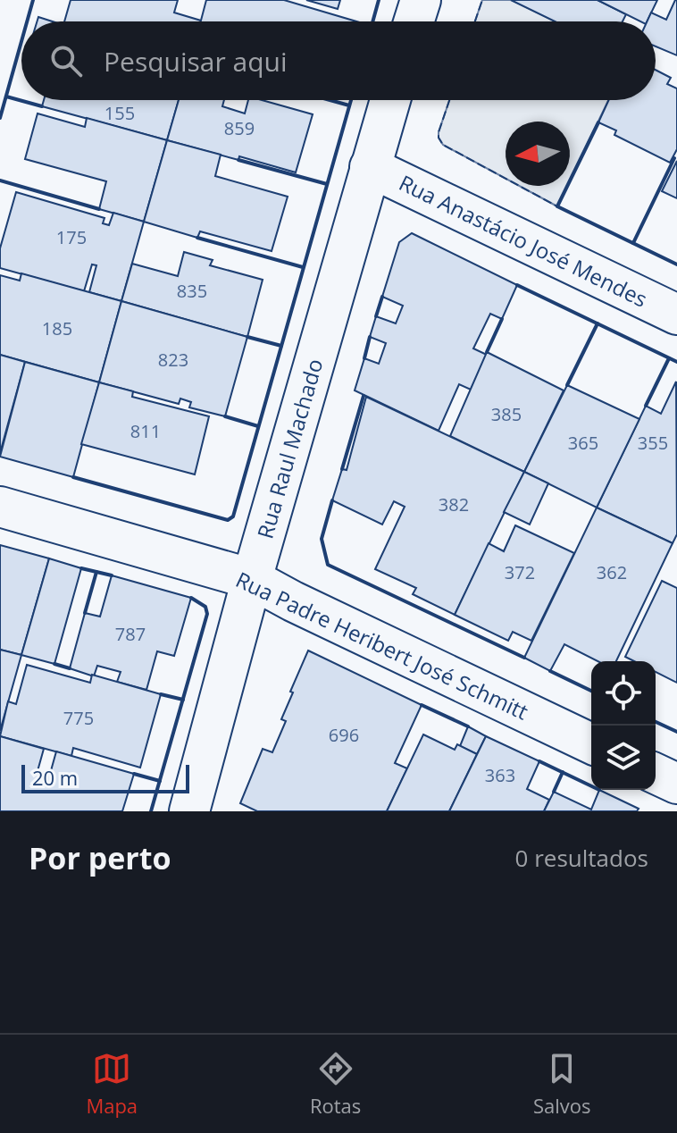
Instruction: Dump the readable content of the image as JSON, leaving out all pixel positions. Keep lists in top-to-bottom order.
{
  "streets": {
    "street": ["Rua Anastácio José Mendes", "Rua Raul Machado", "Rua Padre Heribert José Schmitt"]
  },
  "crossings": [
    ["Rua Anastácio José Mendes", "Rua Raul Machado"],
    ["Rua Raul Machado", "Rua Padre Heribert José Schmitt"]
  ],
  "house_numbers": [
    "155",
    "859",
    "175",
    "835",
    "185",
    "823",
    "385",
    "811",
    "365",
    "355",
    "382",
    "372",
    "362",
    "787",
    "775",
    "696",
    "363"
  ],
  "scale_bar": "20 m",
  "north": "left",
  "page": {
    "search": "Pesquisar aqui",
    "scale": "20 m",
    "heading": ["Por perto", "0 resultados"],
    "nav": ["Mapa", "Rotas", "Salvos"]
  }
}
